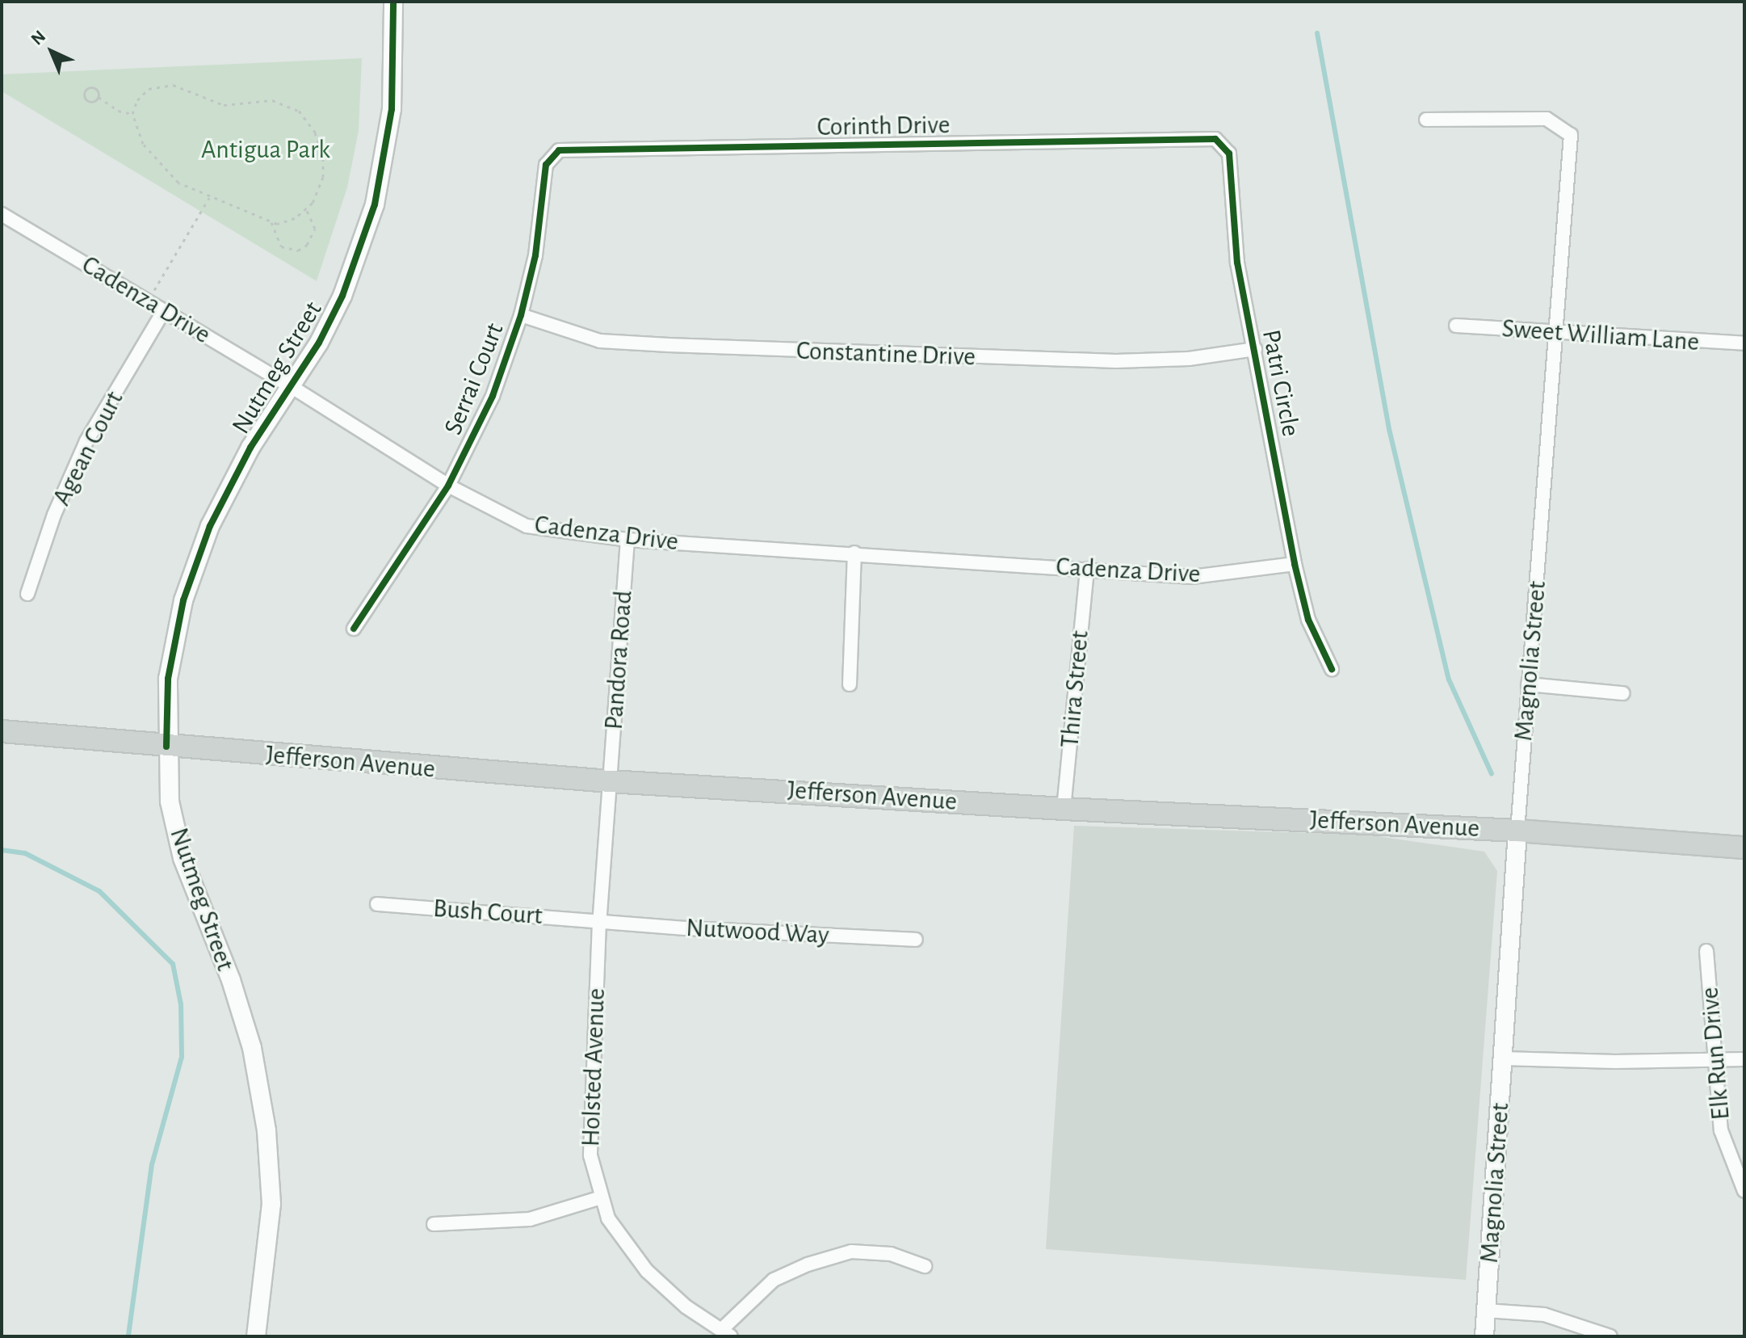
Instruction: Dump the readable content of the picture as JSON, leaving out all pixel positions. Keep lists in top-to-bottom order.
{
  "streets": {
    "main road": ["Nutmeg Street", "Magnolia Street", "Jefferson Avenue"],
    "street": [
      "Corinth Drive",
      "Cadenza Drive",
      "Sweet William Lane",
      "Constantine Drive",
      "Serrai Court",
      "Patri Circle",
      "Agean Court",
      "Pandora Road",
      "Thira Street",
      "Bush Court",
      "Nutwood Way",
      "Elk Run Drive",
      "Holsted Avenue"
    ]
  },
  "crossings": [
    ["Corinth Drive", "Serrai Court"],
    ["Corinth Drive", "Patri Circle"],
    ["Cadenza Drive", "Nutmeg Street"],
    ["Cadenza Drive", "Serrai Court"],
    ["Cadenza Drive", "Patri Circle"],
    ["Cadenza Drive", "Agean Court"],
    ["Cadenza Drive", "Pandora Road"],
    ["Cadenza Drive", "Thira Street"],
    ["Sweet William Lane", "Magnolia Street"],
    ["Constantine Drive", "Serrai Court"],
    ["Constantine Drive", "Patri Circle"],
    ["Nutmeg Street", "Jefferson Avenue"],
    ["Pandora Road", "Jefferson Avenue"],
    ["Pandora Road", "Holsted Avenue"],
    ["Magnolia Street", "Jefferson Avenue"],
    ["Thira Street", "Jefferson Avenue"],
    ["Jefferson Avenue", "Holsted Avenue"],
    ["Bush Court", "Nutwood Way"],
    ["Bush Court", "Holsted Avenue"],
    ["Nutwood Way", "Holsted Avenue"]
  ],
  "parks": ["Antigua Park"],
  "north": "top left"
}
